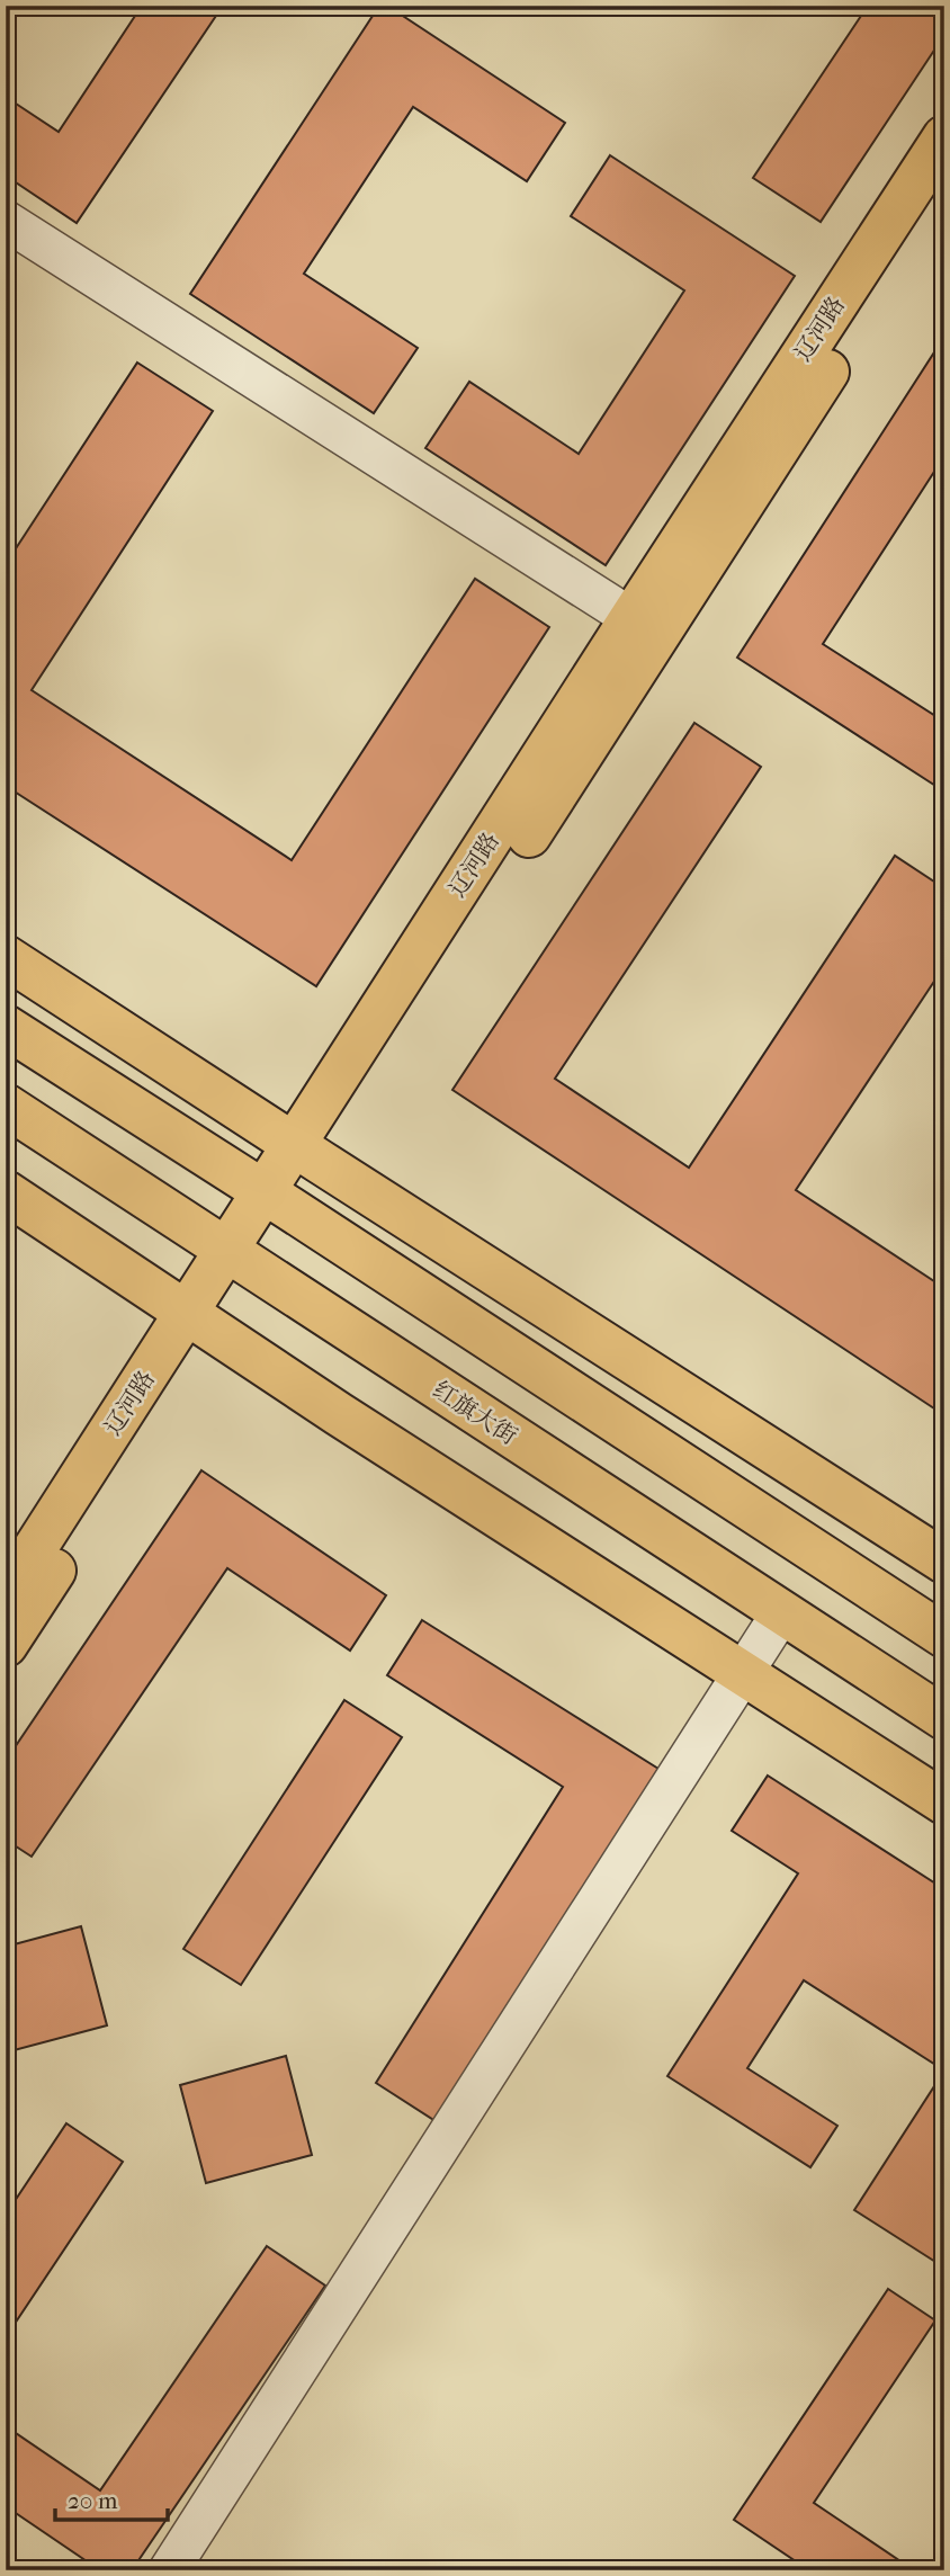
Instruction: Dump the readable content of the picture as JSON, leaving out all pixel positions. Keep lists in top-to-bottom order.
{
  "streets": {
    "main road": ["辽河路", "红旗大街"]
  },
  "crossings": [
    ["辽河路", "红旗大街"]
  ],
  "scale_bar": "20 m"
}
